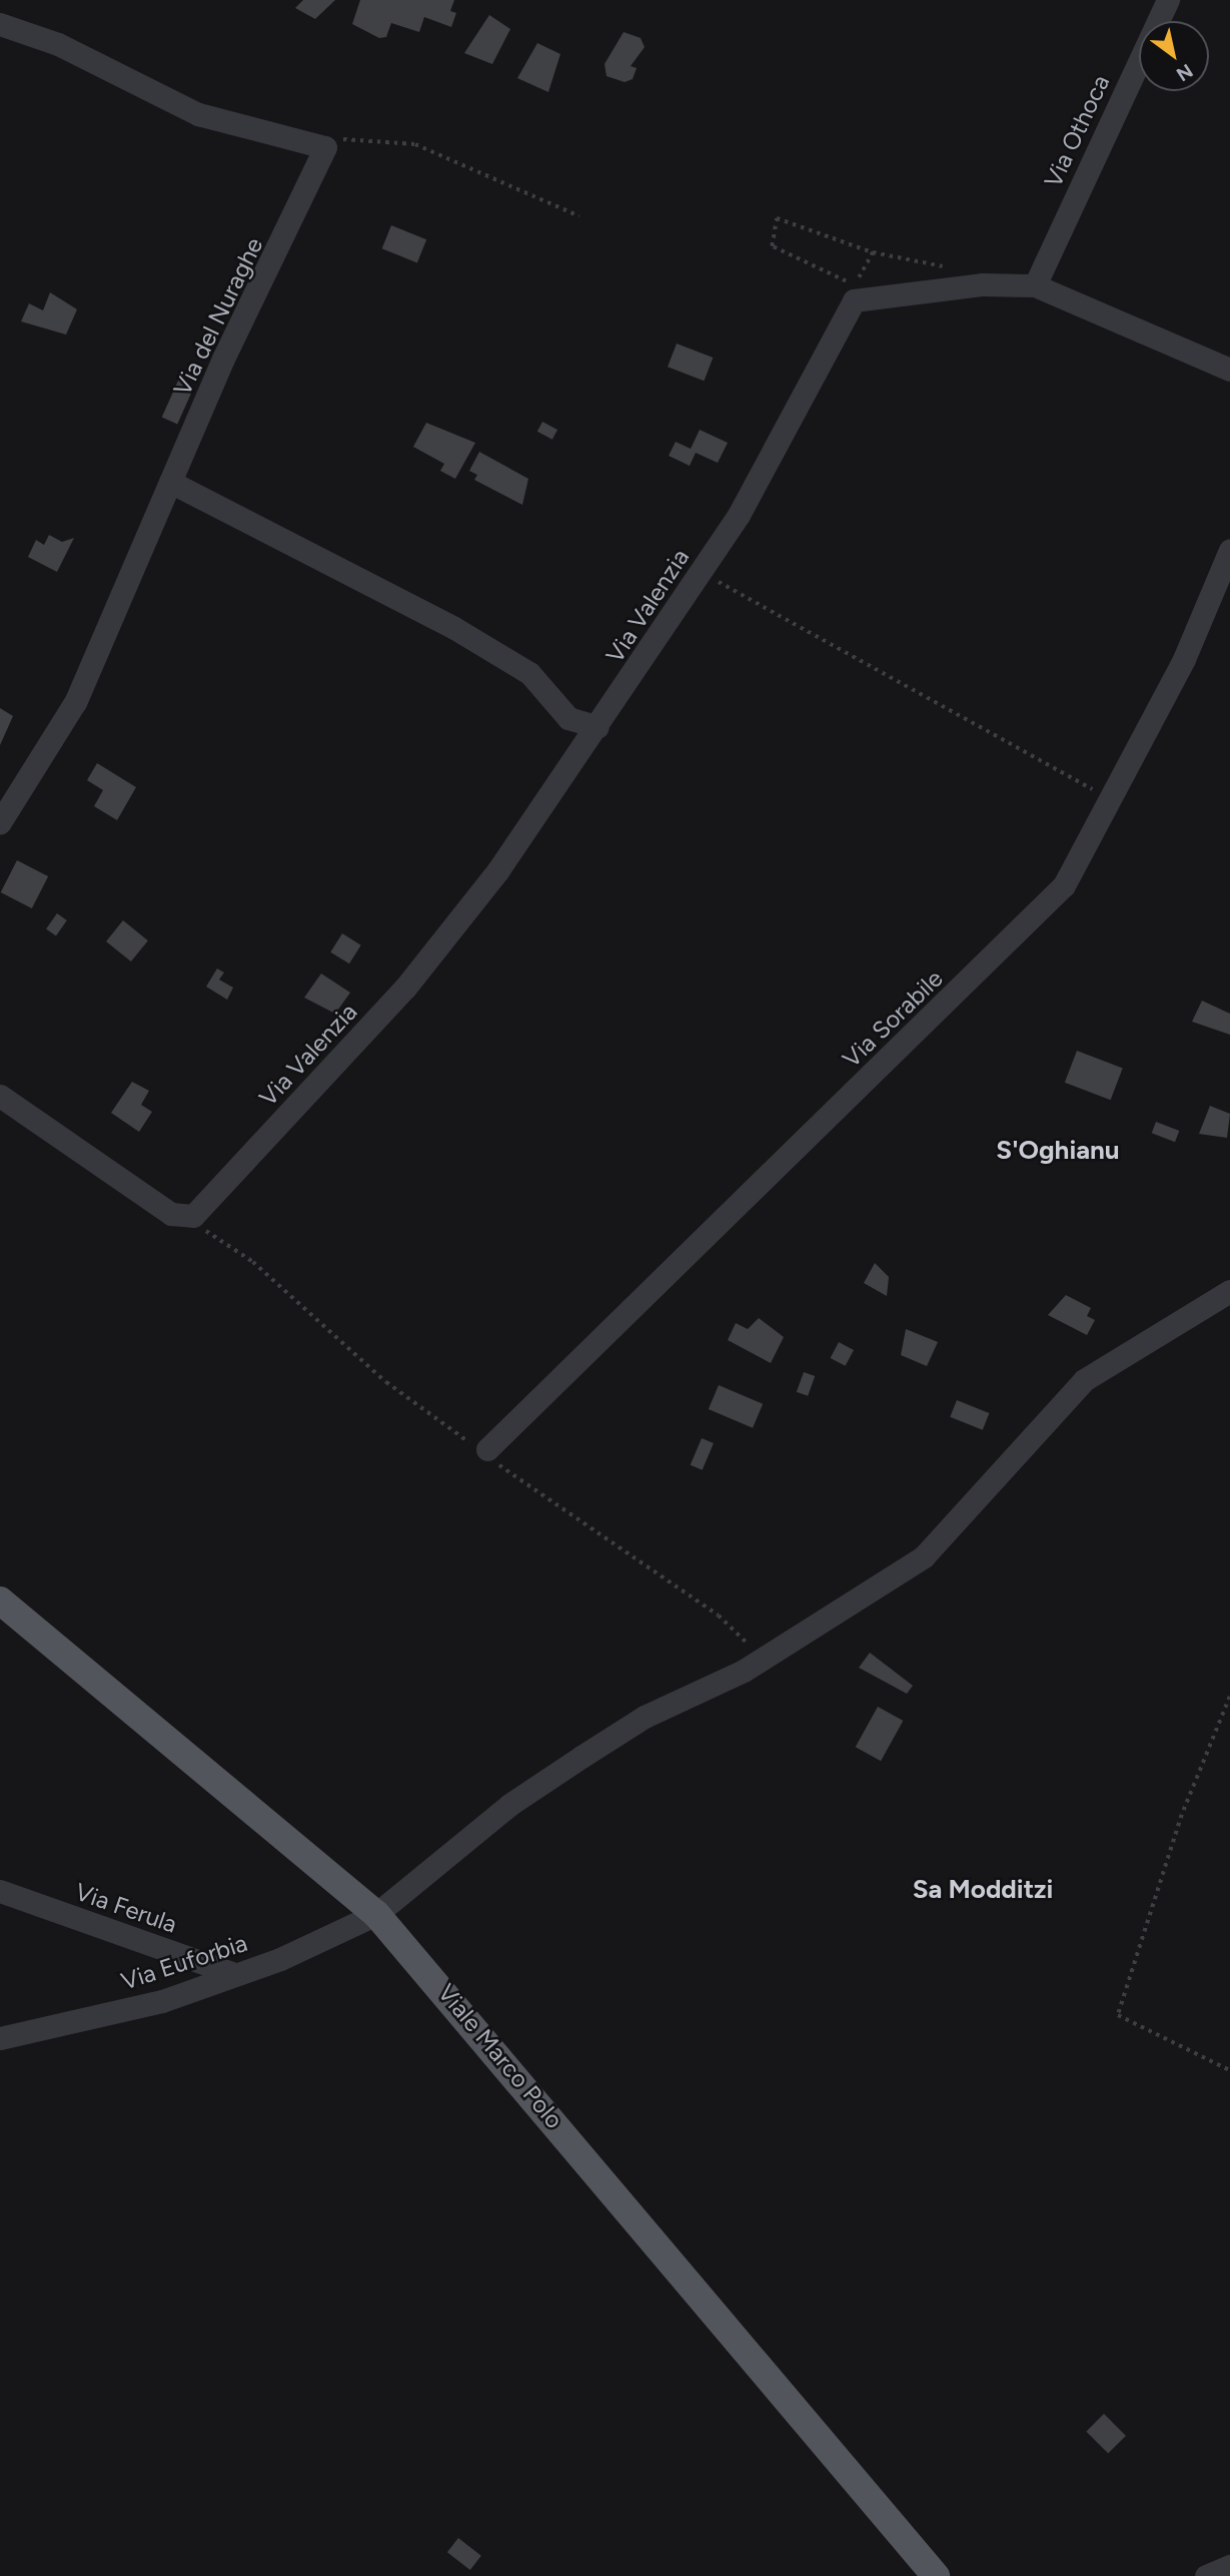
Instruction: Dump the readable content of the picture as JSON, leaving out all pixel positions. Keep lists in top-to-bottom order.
{
  "streets": {
    "main road": ["Viale Marco Polo"],
    "street": [
      "Via Othoca",
      "Via del Nuraghe",
      "Via Valenzia",
      "Via Sorabile",
      "Via Ferula",
      "Via Euforbia"
    ]
  },
  "crossings": [
    ["Via Othoca", "Via Valenzia"],
    ["Via Ferula", "Via Euforbia"],
    ["Via Euforbia", "Viale Marco Polo"]
  ],
  "districts": ["S'Oghianu", "Sa Modditzi"],
  "north": "bottom right"
}
